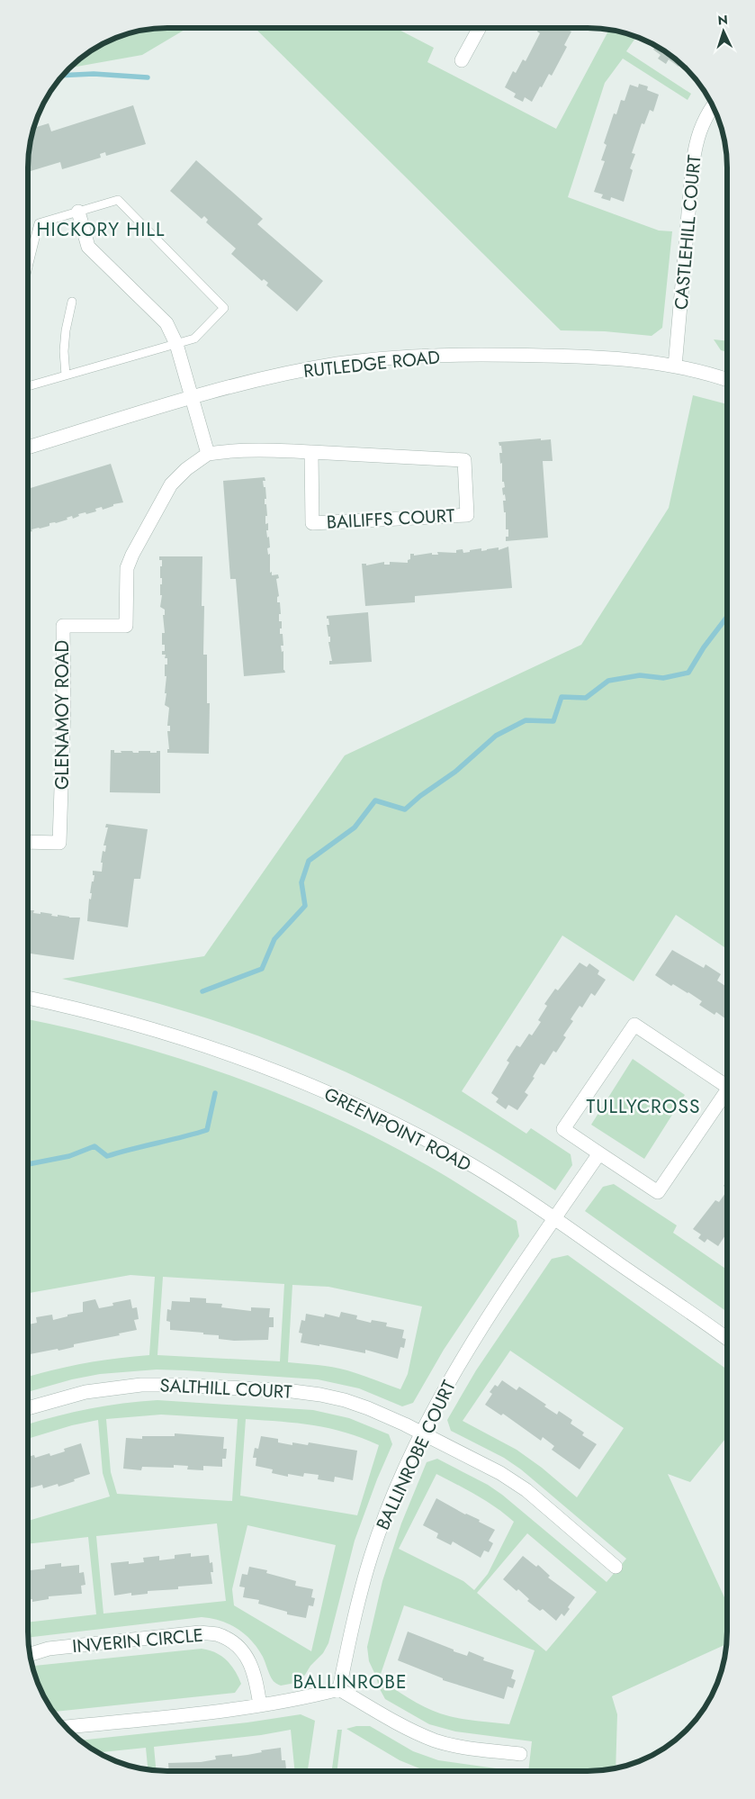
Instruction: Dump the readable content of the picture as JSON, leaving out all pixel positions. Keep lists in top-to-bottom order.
{
  "streets": {
    "street": [
      "CASTLEHILL COURT",
      "RUTLEDGE ROAD",
      "BAILIFFS COURT",
      "GLENAMOY ROAD",
      "GREENPOINT ROAD",
      "SALTHILL COURT",
      "BALLINROBE COURT",
      "INVERIN CIRCLE"
    ]
  },
  "crossings": [
    ["CASTLEHILL COURT", "RUTLEDGE ROAD"],
    ["BAILIFFS COURT", "GLENAMOY ROAD"],
    ["GREENPOINT ROAD", "BALLINROBE COURT"],
    ["SALTHILL COURT", "BALLINROBE COURT"]
  ],
  "districts": ["HICKORY HILL", "TULLYCROSS", "BALLINROBE"],
  "north": "top"
}
